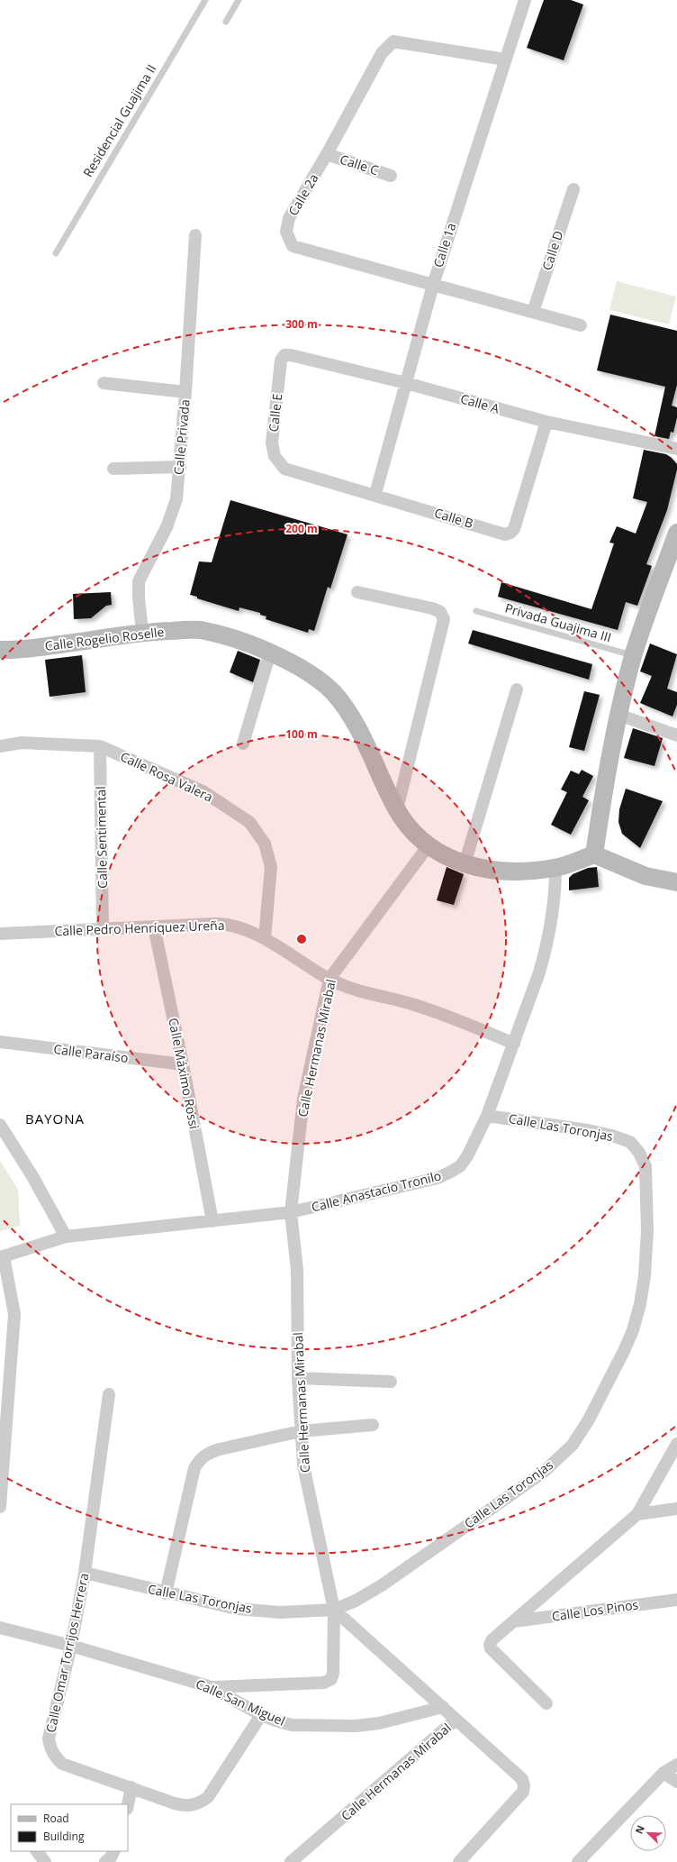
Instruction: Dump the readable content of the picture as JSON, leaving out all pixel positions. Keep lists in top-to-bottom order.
{
  "streets": {
    "street": [
      "Calle C",
      "Calle 2a",
      "Calle 1a",
      "Calle D",
      "Calle A",
      "Calle E",
      "Calle Privada",
      "Calle B",
      "Calle Rogelio Roselle",
      "Calle Rosa Valera",
      "Calle Sentimental",
      "Calle Pedro Henríquez Ureña",
      "Calle Hermanas Mirabal",
      "Calle Paraíso",
      "Calle Máximo Rossi",
      "Calle Las Toronjas",
      "Calle Anastacio Tronilo",
      "Calle Los Pinos",
      "Calle Omar Torrijos Herrera",
      "Calle San Miguel"
    ],
    "lane": ["Residencial Guajima II", "Privada Guajima III"]
  },
  "crossings": [
    ["Calle C", "Calle 2a"],
    ["Calle 2a", "Calle 1a"],
    ["Calle 2a", "Calle D"],
    ["Calle 1a", "Calle A"],
    ["Calle 1a", "Calle B"],
    ["Calle A", "Calle E"],
    ["Calle A", "Calle B"],
    ["Calle E", "Calle B"],
    ["Calle Privada", "Calle Rogelio Roselle"],
    ["Calle Rogelio Roselle", "Calle Hermanas Mirabal"],
    ["Calle Rogelio Roselle", "Calle Anastacio Tronilo"],
    ["Calle Rosa Valera", "Calle Sentimental"],
    ["Calle Rosa Valera", "Calle Pedro Henríquez Ureña"],
    ["Calle Sentimental", "Calle Pedro Henríquez Ureña"],
    ["Calle Pedro Henríquez Ureña", "Calle Hermanas Mirabal"],
    ["Calle Pedro Henríquez Ureña", "Calle Máximo Rossi"],
    ["Calle Pedro Henríquez Ureña", "Calle Anastacio Tronilo"],
    ["Calle Hermanas Mirabal", "Calle Las Toronjas"],
    ["Calle Hermanas Mirabal", "Calle Anastacio Tronilo"],
    ["Calle Hermanas Mirabal", "Calle San Miguel"],
    ["Calle Paraíso", "Calle Máximo Rossi"],
    ["Calle Máximo Rossi", "Calle Anastacio Tronilo"],
    ["Calle Las Toronjas", "Calle Anastacio Tronilo"],
    ["Calle Las Toronjas", "Calle Omar Torrijos Herrera"],
    ["Calle Omar Torrijos Herrera", "Calle San Miguel"]
  ],
  "districts": ["BAYONA"],
  "legend": ["Road", "Building"],
  "north": "top left",
  "rings": ["300 m", "200 m", "100 m"]
}
